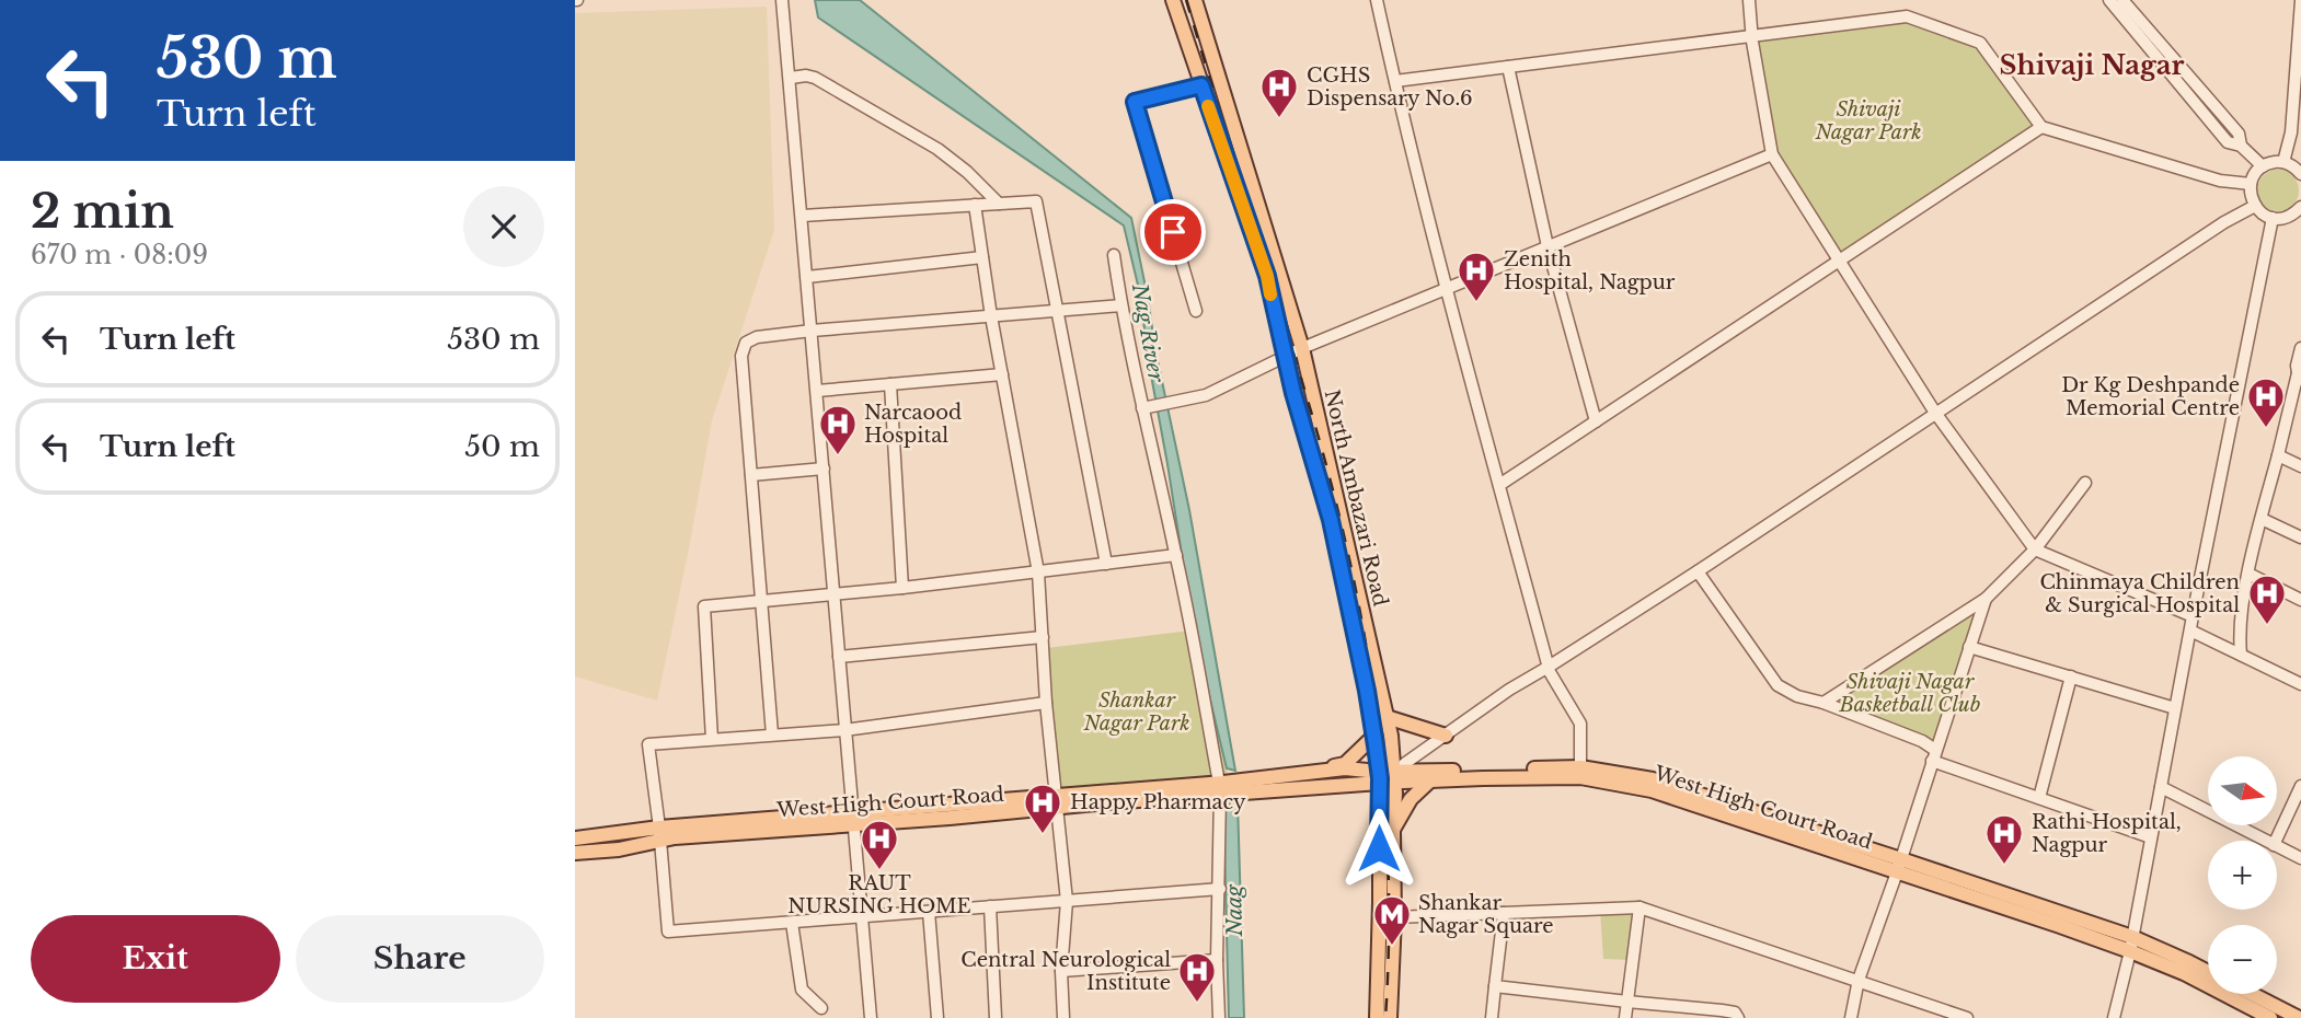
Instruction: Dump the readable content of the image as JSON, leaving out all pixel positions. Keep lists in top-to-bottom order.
{
  "streets": {
    "main road": ["North Ambazari Road", "West High Court Road"]
  },
  "crossings": [
    ["North Ambazari Road", "West High Court Road"]
  ],
  "districts": ["Shivaji Nagar"],
  "water": ["Nag River", "Naag"],
  "parks": ["Shivaji Nagar Park", "Shivaji Nagar Basketball Club", "Shankar Nagar Park"],
  "places": {
    "hospital": [
      "CGHS Dispensary No.6",
      "Zenith Hospital, Nagpur",
      "Dr Kg Deshpande Memorial Centre",
      "Narcaood Hospital",
      "Chinmaya Children & Surgical Hospital",
      "Happy Pharmacy",
      "Rathi Hospital, Nagpur",
      "RAUT NURSING HOME",
      "Central Neurological Institute"
    ],
    "metro station": ["Shankar Nagar Square"]
  },
  "north": "right",
  "page": {
    "turn": ["530 m", "Turn left"],
    "heading": ["2 min", "670 m · 08:09"],
    "list": [
      {
        "name": "Turn left",
        "value": "530 m"
      },
      {
        "name": "Turn left",
        "value": "50 m"
      }
    ],
    "map_buttons": ["+", "−"],
    "buttons": ["Exit", "Share"]
  }
}
